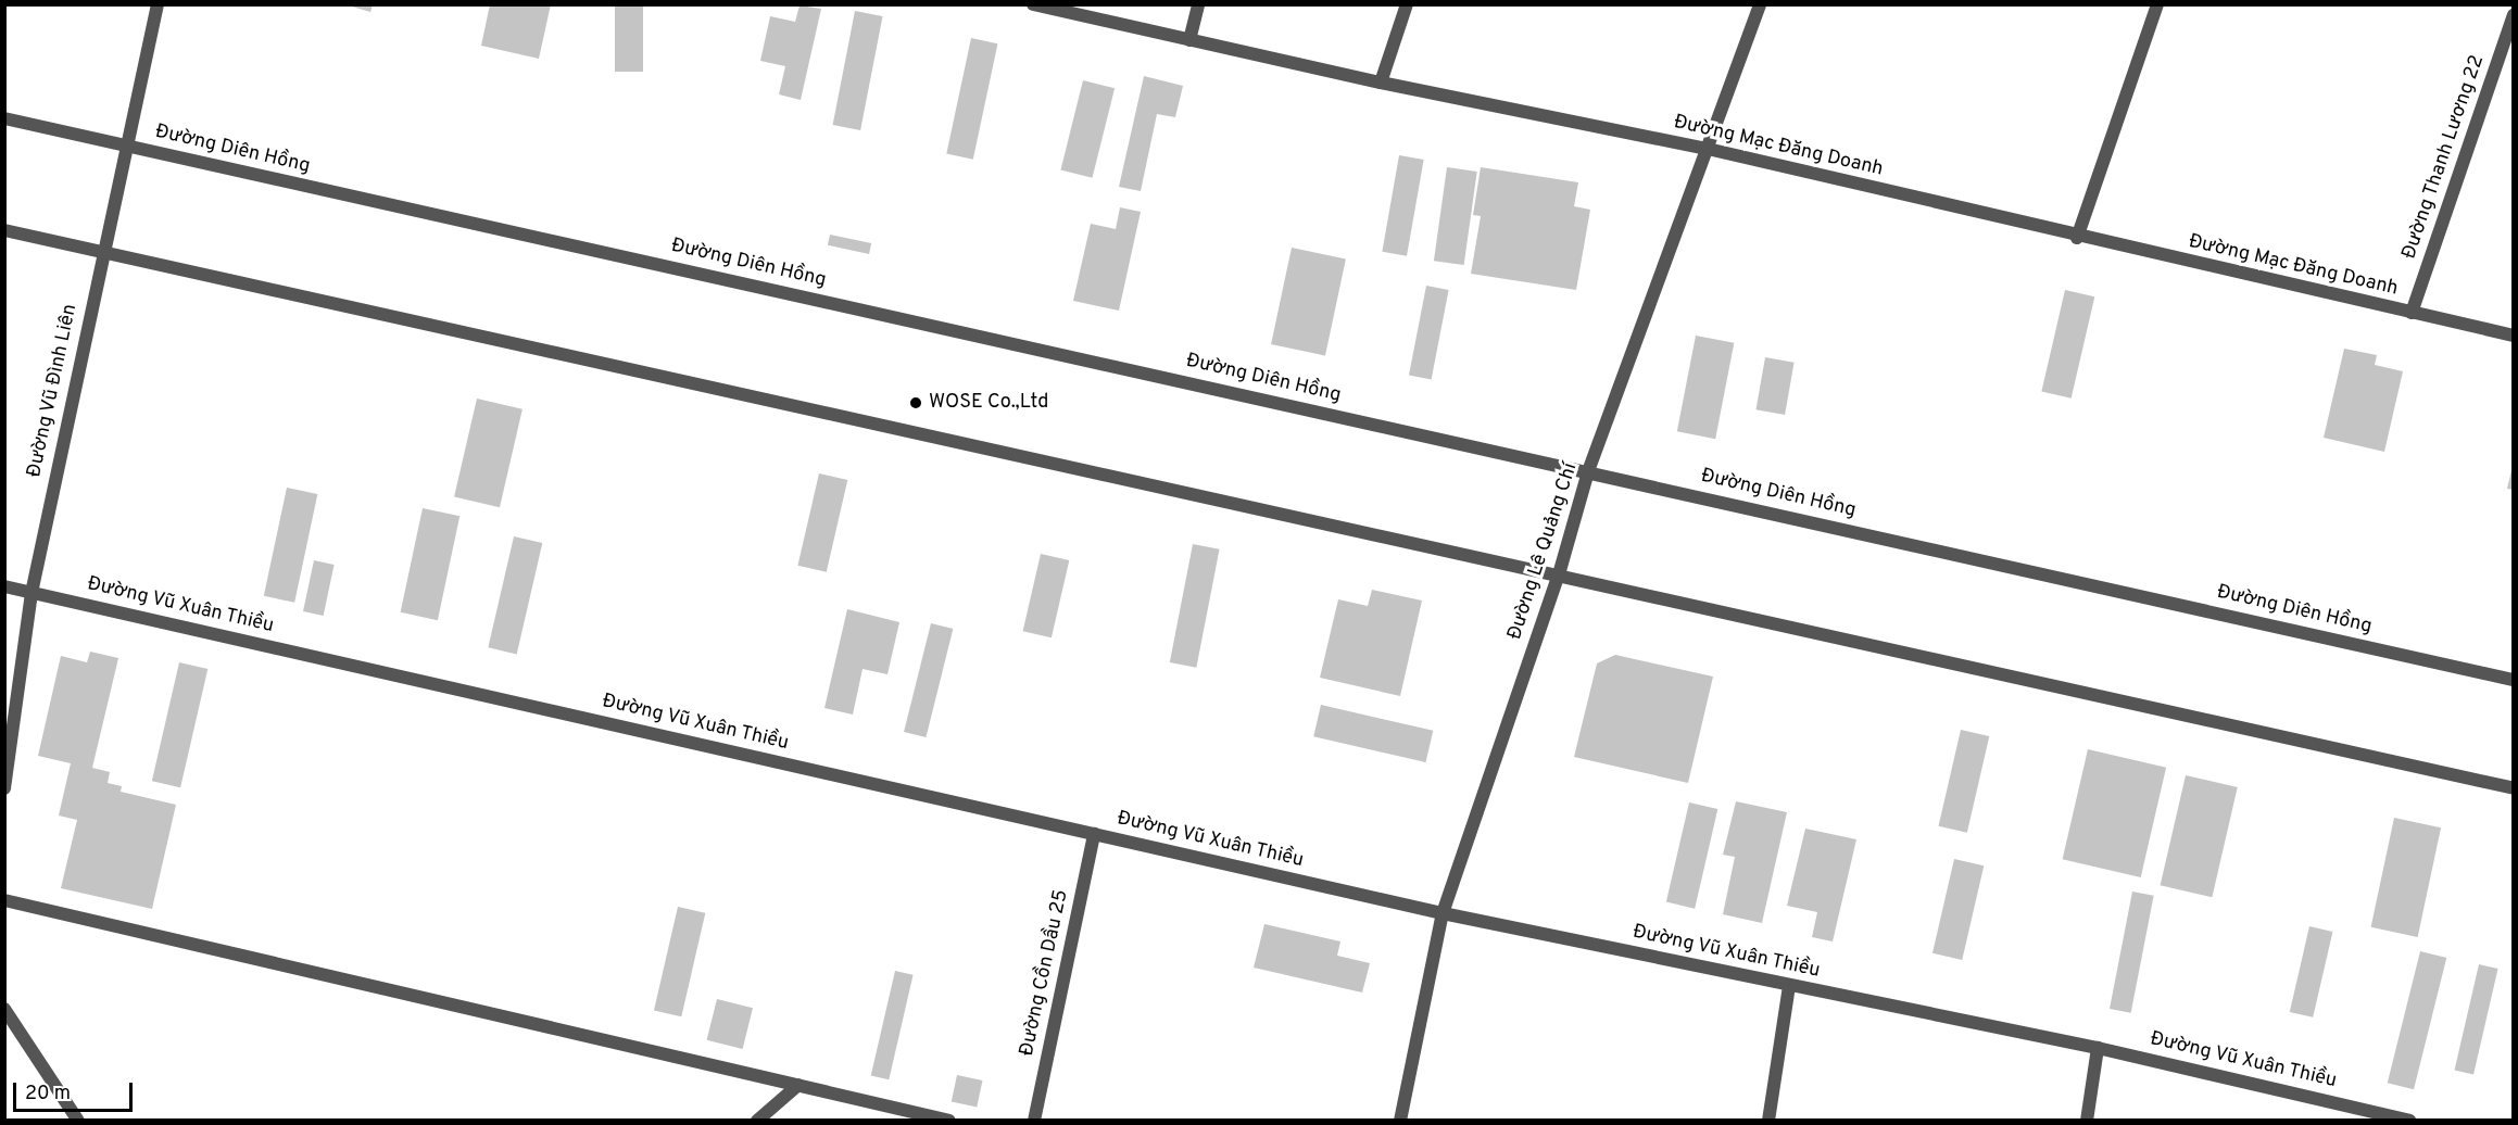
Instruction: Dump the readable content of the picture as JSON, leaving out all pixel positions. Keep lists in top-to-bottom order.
{
  "streets": {
    "street": [
      "Đường Mạc Đăng Doanh",
      "Đường Diên Hồng",
      "Đường Thanh Lương 22",
      "Đường Vũ Đình Liên",
      "Đường Lê Quảng Chí",
      "Đường Vũ Xuân Thiều",
      "Đường Cồn Dầu 25"
    ]
  },
  "crossings": [
    ["Đường Mạc Đăng Doanh", "Đường Thanh Lương 22"],
    ["Đường Mạc Đăng Doanh", "Đường Lê Quảng Chí"],
    ["Đường Diên Hồng", "Đường Vũ Đình Liên"],
    ["Đường Diên Hồng", "Đường Lê Quảng Chí"],
    ["Đường Vũ Đình Liên", "Đường Vũ Xuân Thiều"],
    ["Đường Lê Quảng Chí", "Đường Vũ Xuân Thiều"],
    ["Đường Vũ Xuân Thiều", "Đường Cồn Dầu 25"]
  ],
  "places": ["WOSE Co.,Ltd"],
  "scale_bar": "20 m"
}
